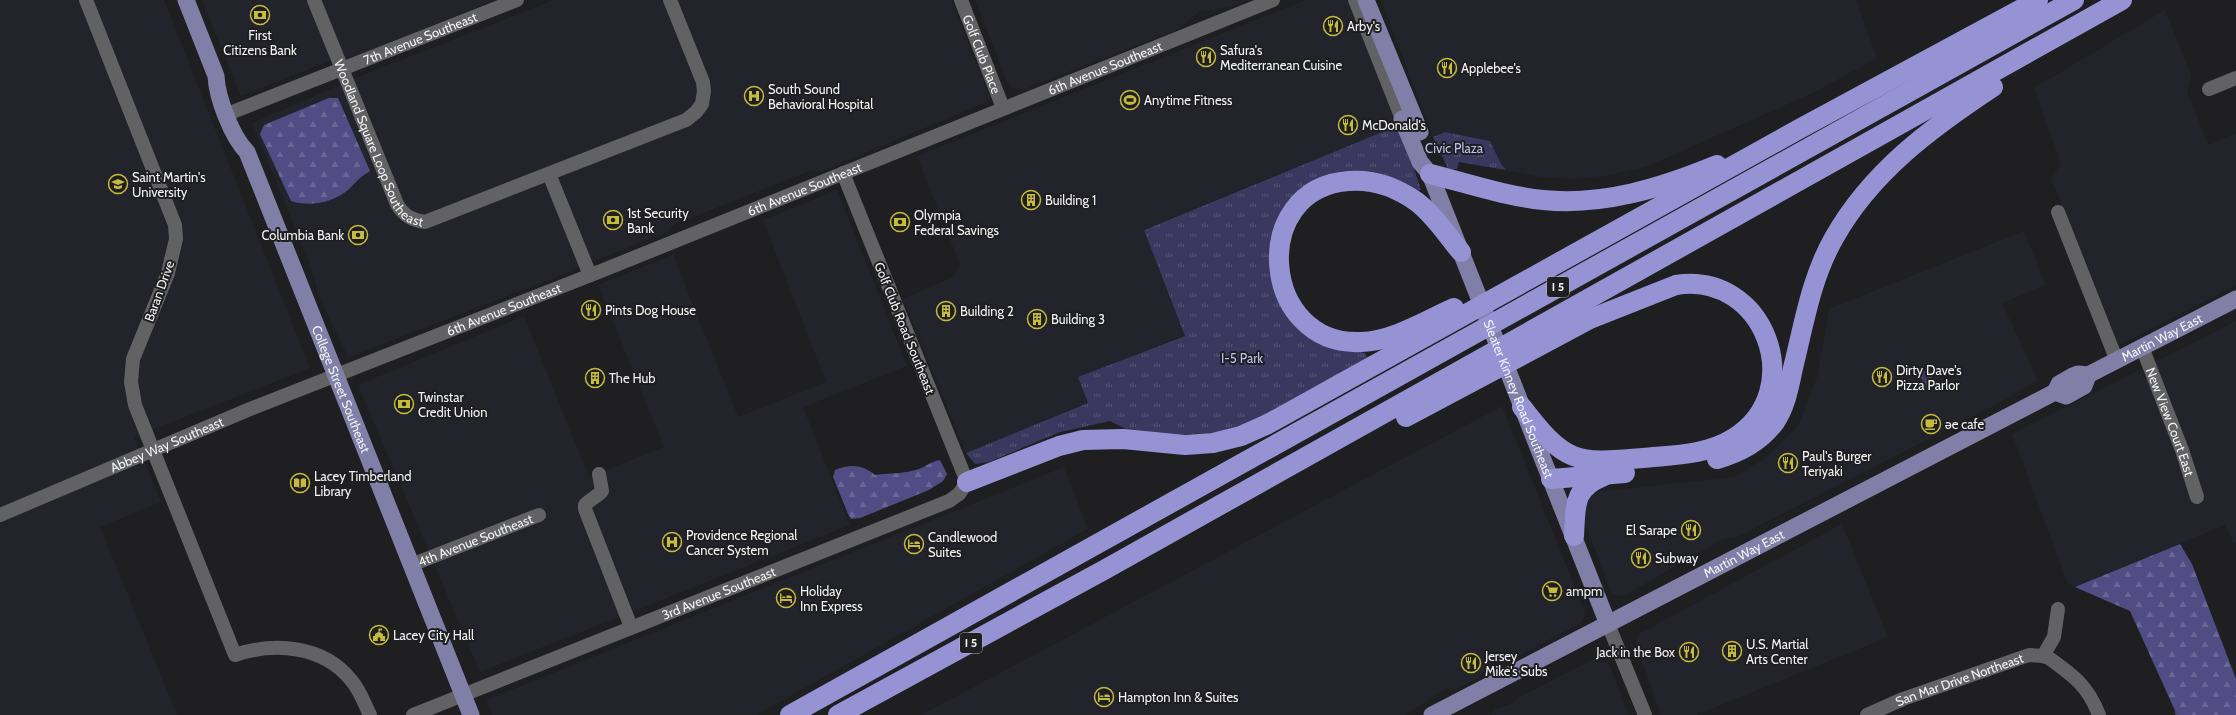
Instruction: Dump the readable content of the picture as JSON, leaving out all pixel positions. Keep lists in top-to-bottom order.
{
  "streets": {
    "highway": ["I 5"],
    "main road": ["Martin Way East", "College Street Southeast", "Sleater Kinney Road Southeast"],
    "street": [
      "7th Avenue Southeast",
      "Golf Club Place",
      "6th Avenue Southeast",
      "Woodland Square Loop Southeast",
      "Baran Drive",
      "Golf Club Road Southeast",
      "New View Court East",
      "Abbey Way Southeast",
      "4th Avenue Southeast",
      "3rd Avenue Southeast",
      "San Mar Drive Northeast"
    ]
  },
  "crossings": [
    ["7th Avenue Southeast", "Woodland Square Loop Southeast"],
    ["7th Avenue Southeast", "College Street Southeast"],
    ["Golf Club Place", "6th Avenue Southeast"],
    ["6th Avenue Southeast", "Golf Club Road Southeast"],
    ["6th Avenue Southeast", "College Street Southeast"],
    ["6th Avenue Southeast", "Abbey Way Southeast"],
    ["Baran Drive", "Abbey Way Southeast"],
    ["Golf Club Road Southeast", "3rd Avenue Southeast"],
    ["Martin Way East", "Sleater Kinney Road Southeast"],
    ["Martin Way East", "New View Court East"],
    ["College Street Southeast", "Abbey Way Southeast"],
    ["College Street Southeast", "4th Avenue Southeast"],
    ["College Street Southeast", "3rd Avenue Southeast"]
  ],
  "parks": ["Civic Plaza", "I-5 Park"],
  "places": {
    "bank": [
      "First Citizens Bank",
      "1st Security Bank",
      "Olympia Federal Savings",
      "Columbia Bank",
      "Twinstar Credit Union"
    ],
    "restaurant": [
      "Arby's",
      "Safura's Mediterranean Cuisine",
      "Applebee's",
      "McDonald's",
      "Pints Dog House",
      "Dirty Dave's Pizza Parlor",
      "Paul's Burger Teriyaki",
      "El Sarape",
      "Subway",
      "Jack in the Box",
      "Jersey Mike's Subs"
    ],
    "hospital": ["South Sound Behavioral Hospital", "Providence Regional Cancer System"],
    "sports": ["Anytime Fitness"],
    "school or university": ["Saint Martin's University"],
    "building": [
      "Building 1",
      "Building 2",
      "Building 3",
      "The Hub",
      "U.S. Martial Arts Center"
    ],
    "cafe": ["əe cafe"],
    "library": ["Lacey Timberland Library"],
    "hotel": ["Candlewood Suites", "Holiday Inn Express", "Hampton Inn & Suites"],
    "supermarket": ["ampm"],
    "public building": ["Lacey City Hall"]
  }
}
